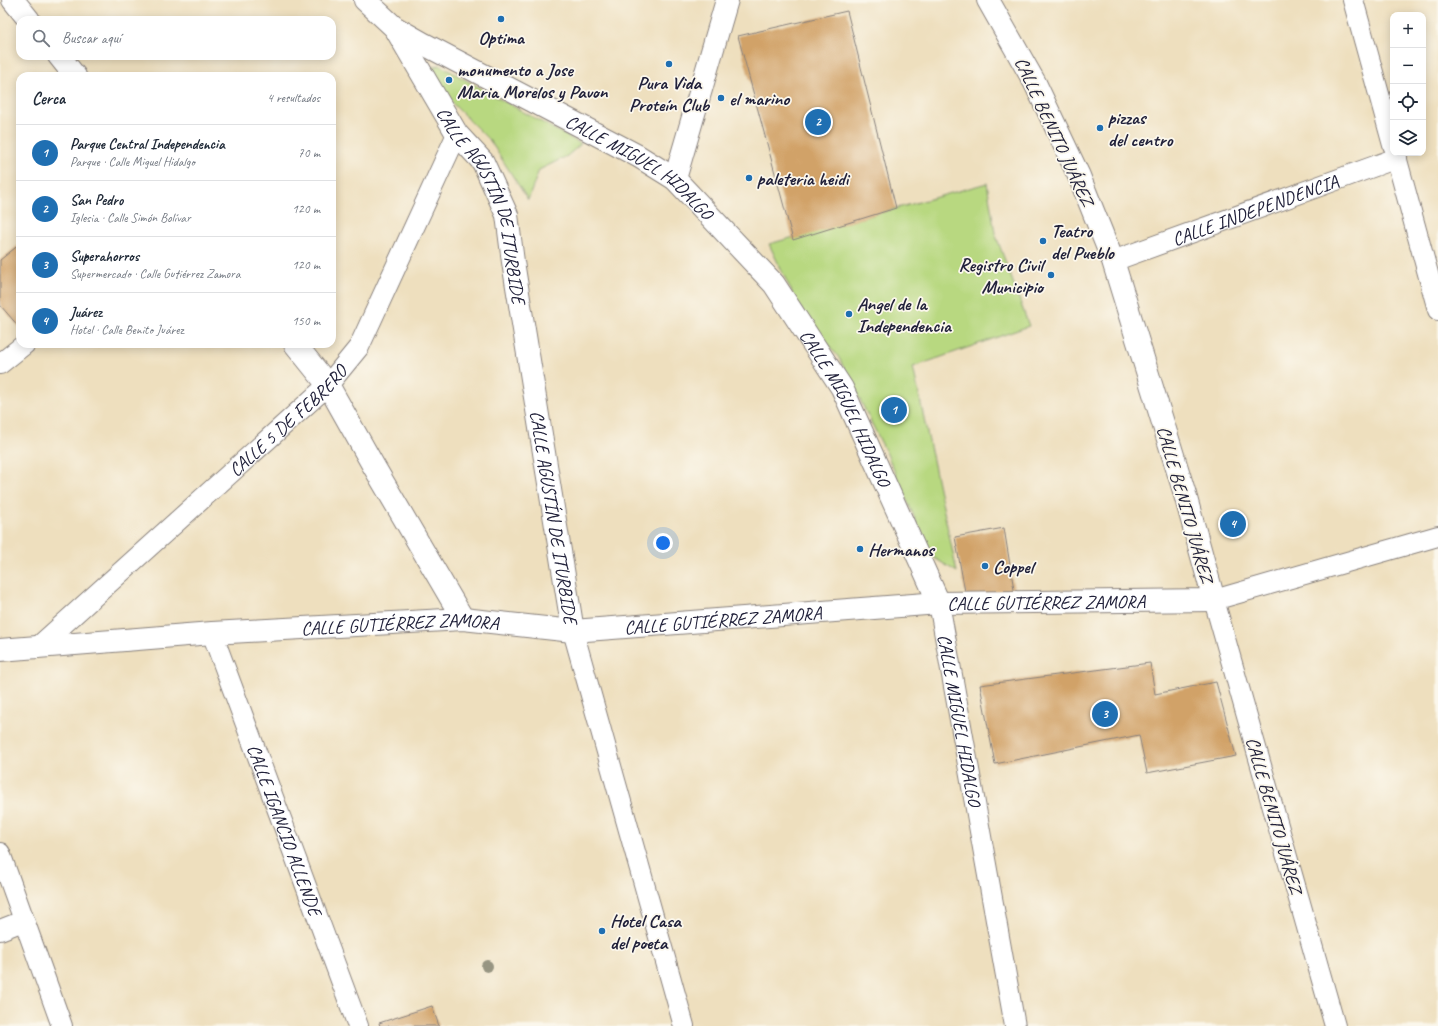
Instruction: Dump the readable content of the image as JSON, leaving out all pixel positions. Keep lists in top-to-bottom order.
{
  "streets": {
    "street": [
      "CALLE BENITO JUÁREZ",
      "CALLE MIGUEL HIDALGO",
      "CALLE AGUSTÍN DE ITURBIDE",
      "CALLE INDEPENDENCIA",
      "CALLE 5 DE FEBRERO",
      "CALLE GUTIÉRREZ ZAMORA",
      "CALLE IGANCIO ALLENDE"
    ]
  },
  "crossings": [
    ["CALLE BENITO JUÁREZ", "CALLE INDEPENDENCIA"],
    ["CALLE BENITO JUÁREZ", "CALLE GUTIÉRREZ ZAMORA"],
    ["CALLE MIGUEL HIDALGO", "CALLE AGUSTÍN DE ITURBIDE"],
    ["CALLE MIGUEL HIDALGO", "CALLE GUTIÉRREZ ZAMORA"],
    ["CALLE AGUSTÍN DE ITURBIDE", "CALLE 5 DE FEBRERO"],
    ["CALLE AGUSTÍN DE ITURBIDE", "CALLE GUTIÉRREZ ZAMORA"],
    ["CALLE 5 DE FEBRERO", "CALLE GUTIÉRREZ ZAMORA"],
    ["CALLE GUTIÉRREZ ZAMORA", "CALLE IGANCIO ALLENDE"]
  ],
  "places": [
    "Optima",
    "Pura Vida Proteín Club",
    "monumento a Jose Maria Morelos y Pavon",
    "el marino",
    "pizzas del centro",
    "paleteria heidi",
    "Teatro del Pueblo",
    "Registro Civil Municipio",
    "Angel de la Independencia",
    "Hermanos",
    "Coppel",
    "Hotel Casa del poeta"
  ],
  "page": {
    "map_buttons": ["+", "−"],
    "search": "Buscar aquí",
    "heading": ["Cerca", "4 resultados"],
    "pins": [
      "2",
      "1",
      "4",
      "3"
    ],
    "list": [
      {
        "mark": "1",
        "name": "Parque Central Independencia",
        "note": "Parque · Calle Miguel Hidalgo",
        "value": "70 m"
      },
      {
        "mark": "2",
        "name": "San Pedro",
        "note": "Iglesia · Calle Simón Bolívar",
        "value": "120 m"
      },
      {
        "mark": "3",
        "name": "Superahorros",
        "note": "Supermercado · Calle Gutiérrez Zamora",
        "value": "120 m"
      },
      {
        "mark": "4",
        "name": "Juárez",
        "note": "Hotel · Calle Benito Juárez",
        "value": "150 m"
      }
    ]
  }
}
